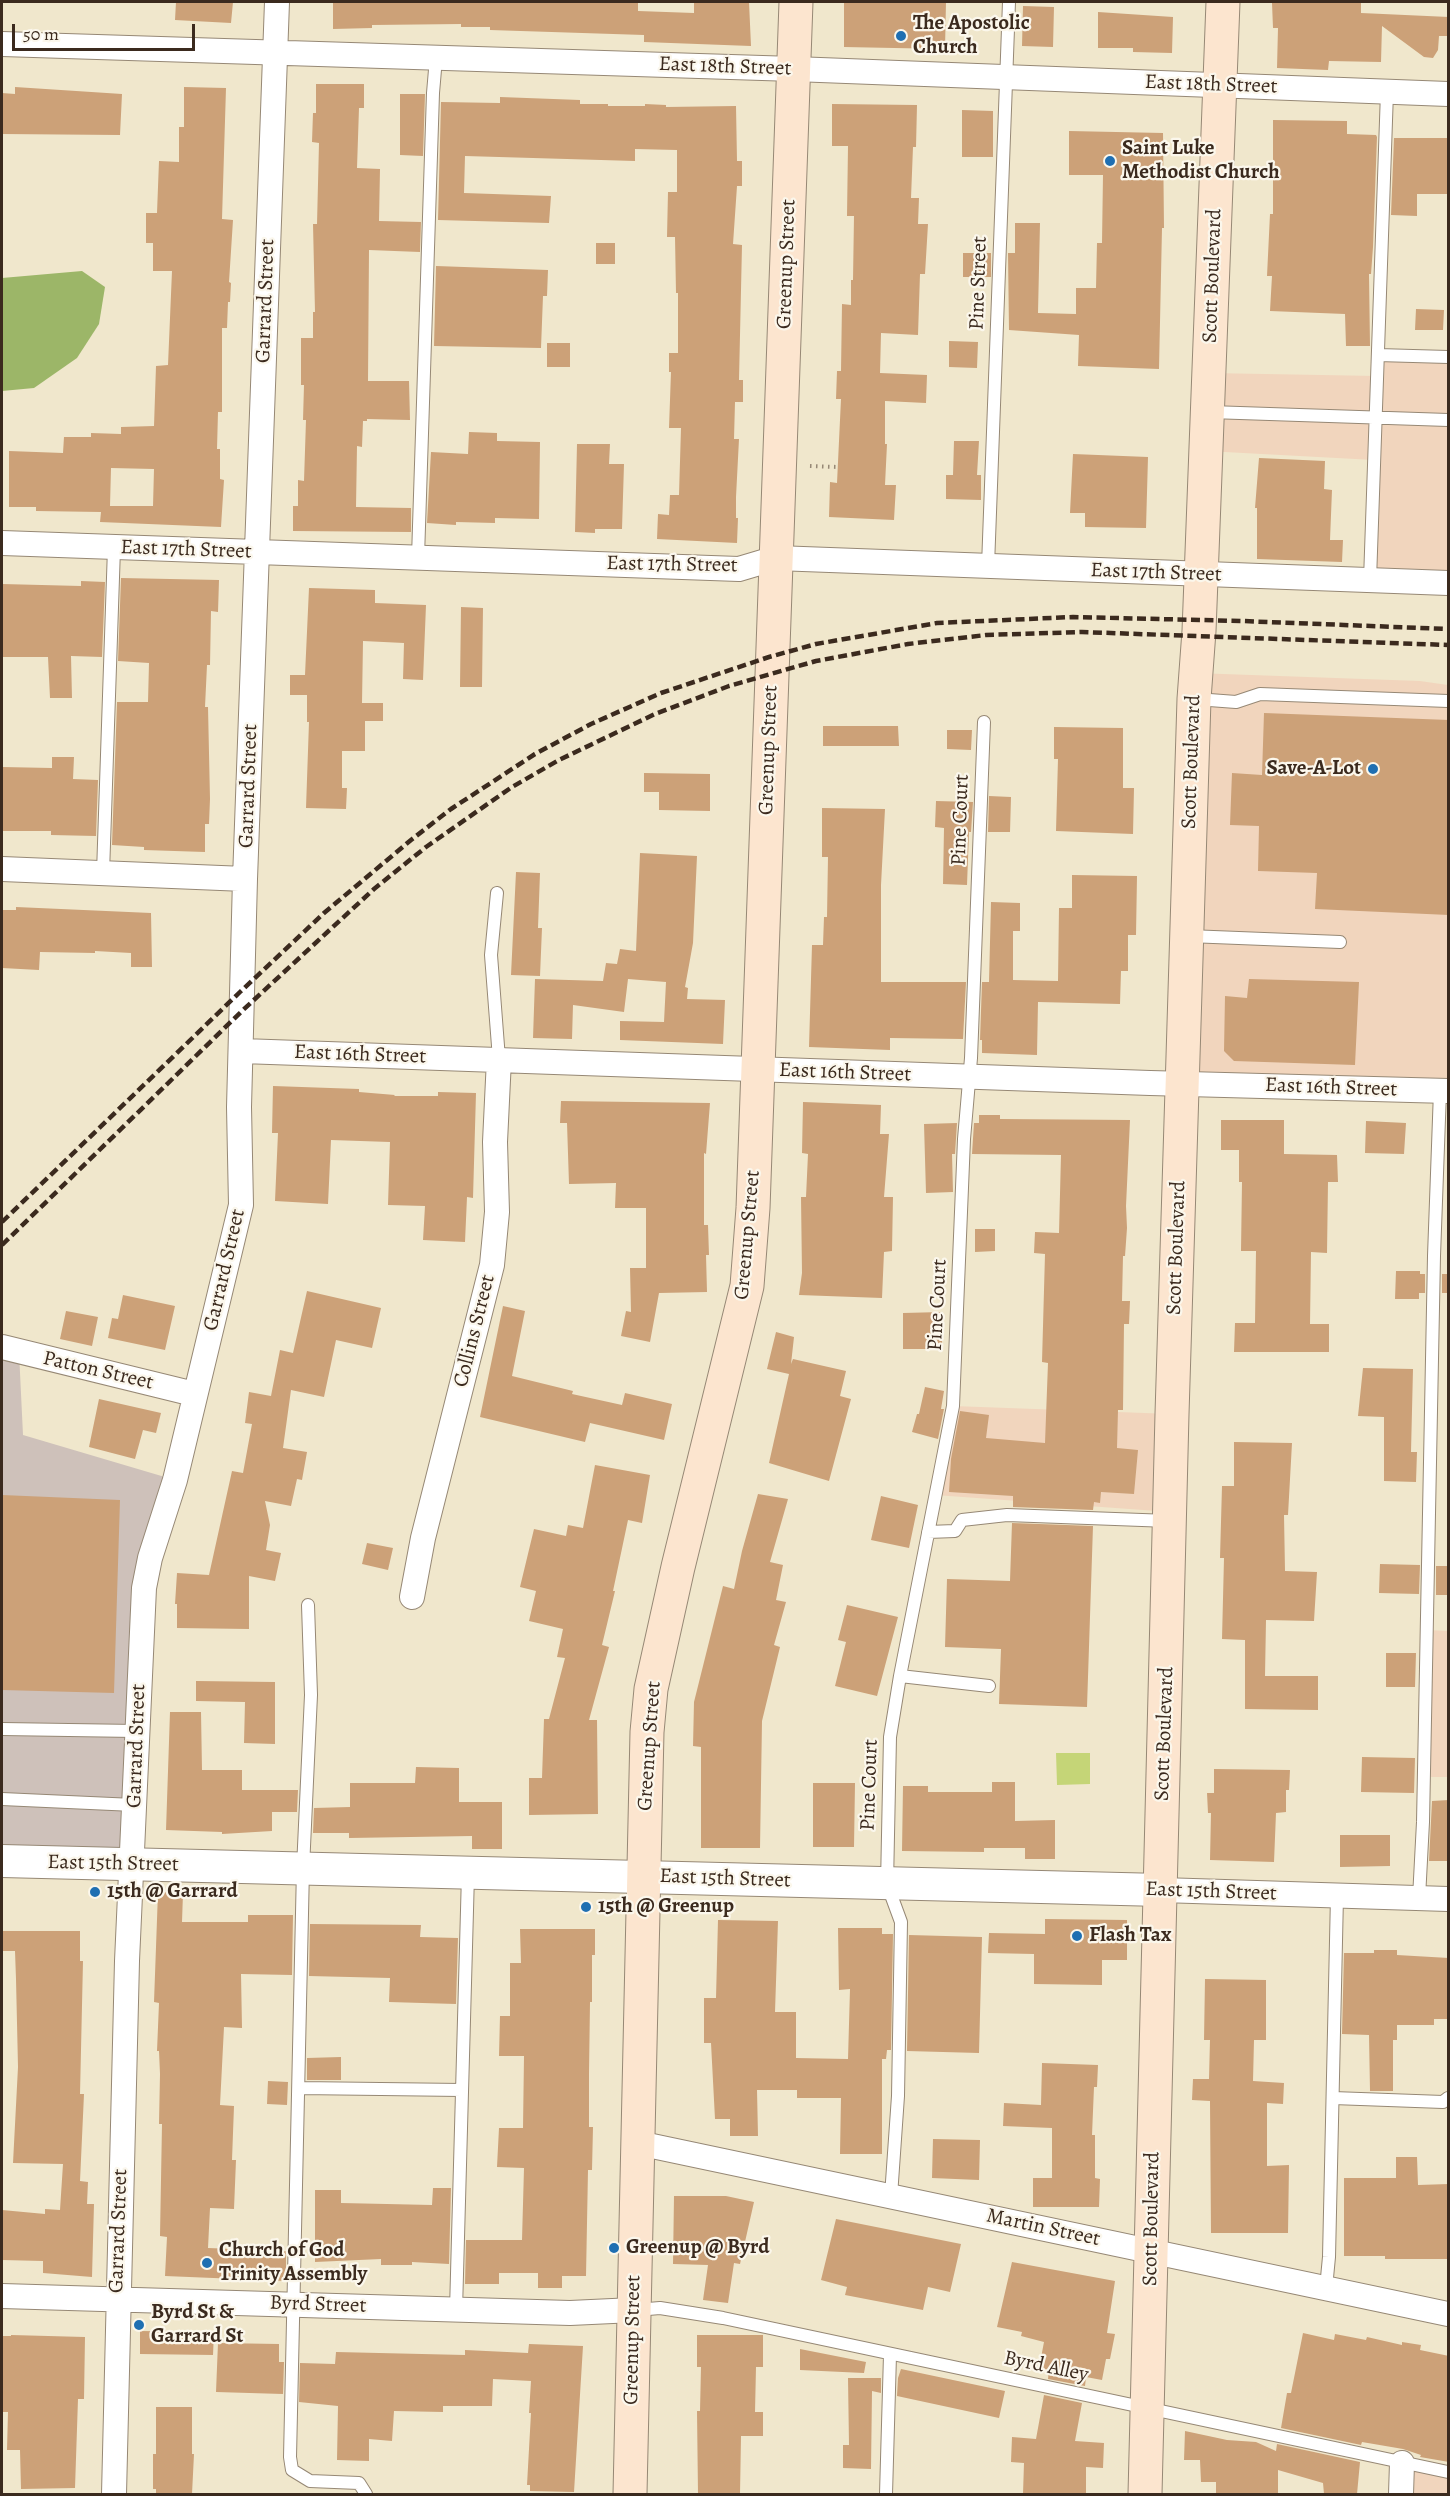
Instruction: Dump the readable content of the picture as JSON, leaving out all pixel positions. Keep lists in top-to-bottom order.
{
  "streets": {
    "main road": ["Greenup Street", "Scott Boulevard"],
    "street": [
      "East 18th Street",
      "Garrard Street",
      "East 17th Street",
      "East 16th Street",
      "Collins Street",
      "Patton Street",
      "East 15th Street",
      "Martin Street",
      "Byrd Street"
    ],
    "lane": ["Pine Street", "Pine Court", "Byrd Alley"]
  },
  "crossings": [
    ["East 18th Street", "Greenup Street"],
    ["East 18th Street", "Scott Boulevard"],
    ["East 18th Street", "Pine Street"],
    ["East 18th Street", "Garrard Street"],
    ["Greenup Street", "East 17th Street"],
    ["Greenup Street", "East 16th Street"],
    ["Greenup Street", "East 15th Street"],
    ["Greenup Street", "Martin Street"],
    ["Greenup Street", "Byrd Street"],
    ["Greenup Street", "Byrd Alley"],
    ["Scott Boulevard", "East 17th Street"],
    ["Scott Boulevard", "East 16th Street"],
    ["Scott Boulevard", "East 15th Street"],
    ["Scott Boulevard", "Martin Street"],
    ["Scott Boulevard", "Byrd Alley"],
    ["Pine Street", "East 17th Street"],
    ["Garrard Street", "East 17th Street"],
    ["Garrard Street", "East 16th Street"],
    ["Garrard Street", "Patton Street"],
    ["Garrard Street", "East 15th Street"],
    ["Garrard Street", "Byrd Street"],
    ["Pine Court", "East 16th Street"],
    ["Pine Court", "East 15th Street"],
    ["East 16th Street", "Collins Street"],
    ["Byrd Street", "Byrd Alley"]
  ],
  "places": [
    "The Apostolic Church",
    "Saint Luke Methodist Church",
    "Save-A-Lot",
    "15th @ Garrard",
    "15th @ Greenup",
    "Flash Tax",
    "Greenup @ Byrd",
    "Church of God Trinity Assembly",
    "Byrd St & Garrard St"
  ],
  "scale_bar": "50 m"
}
